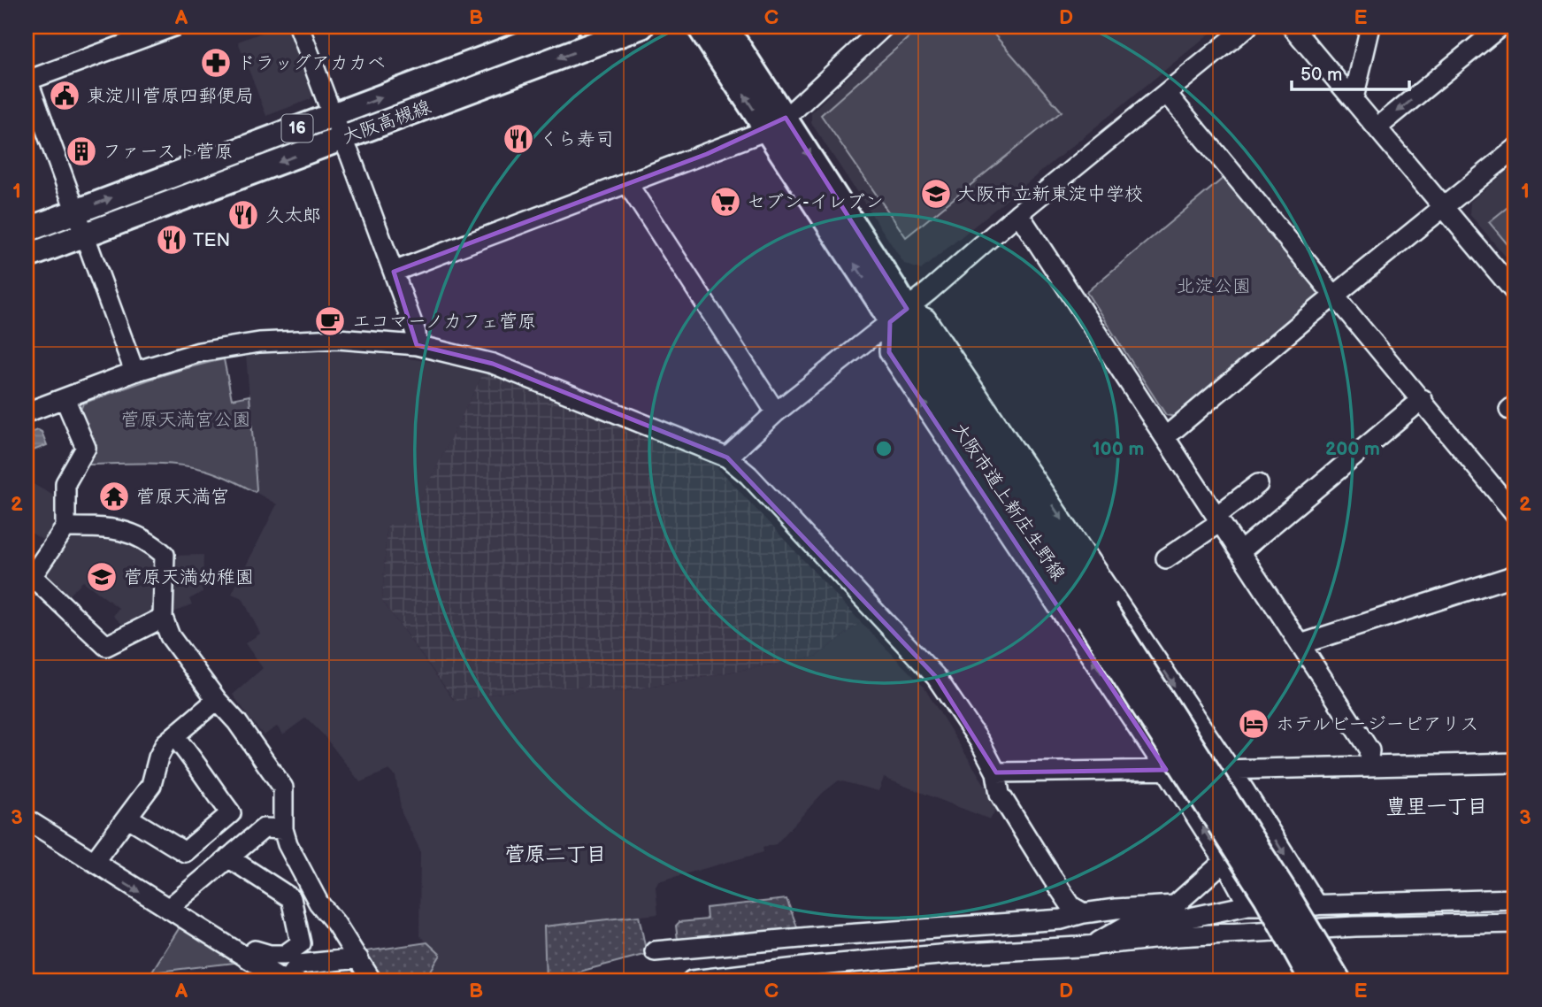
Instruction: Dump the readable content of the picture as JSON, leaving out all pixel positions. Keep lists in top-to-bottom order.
{
  "streets": {
    "main road": ["大阪高槻線", "16", "大阪市道上新庄生野線"]
  },
  "districts": ["豊里一丁目", "菅原二丁目"],
  "parks": ["北淀公園", "菅原天満宮公園"],
  "places": {
    "pharmacy": ["ドラッグアカカベ"],
    "public building": ["東淀川菅原四郵便局"],
    "restaurant": ["くら寿司", "久太郎", "TEN"],
    "building": ["ファースト菅原"],
    "school or university": ["大阪市立新東淀中学校", "菅原天満幼稚園"],
    "supermarket": ["セブン-イレブン"],
    "cafe": ["エコマーノカフェ菅原"],
    "temple": ["菅原天満宮"],
    "hotel": ["ホテルビージーピアリス"]
  },
  "scale_bar": "50 m",
  "grid": {
    "columns": [
      "A",
      "B",
      "C",
      "D",
      "E"
    ],
    "rows": ["1", "2", "3"]
  },
  "rings": ["100 m", "200 m"]
}
